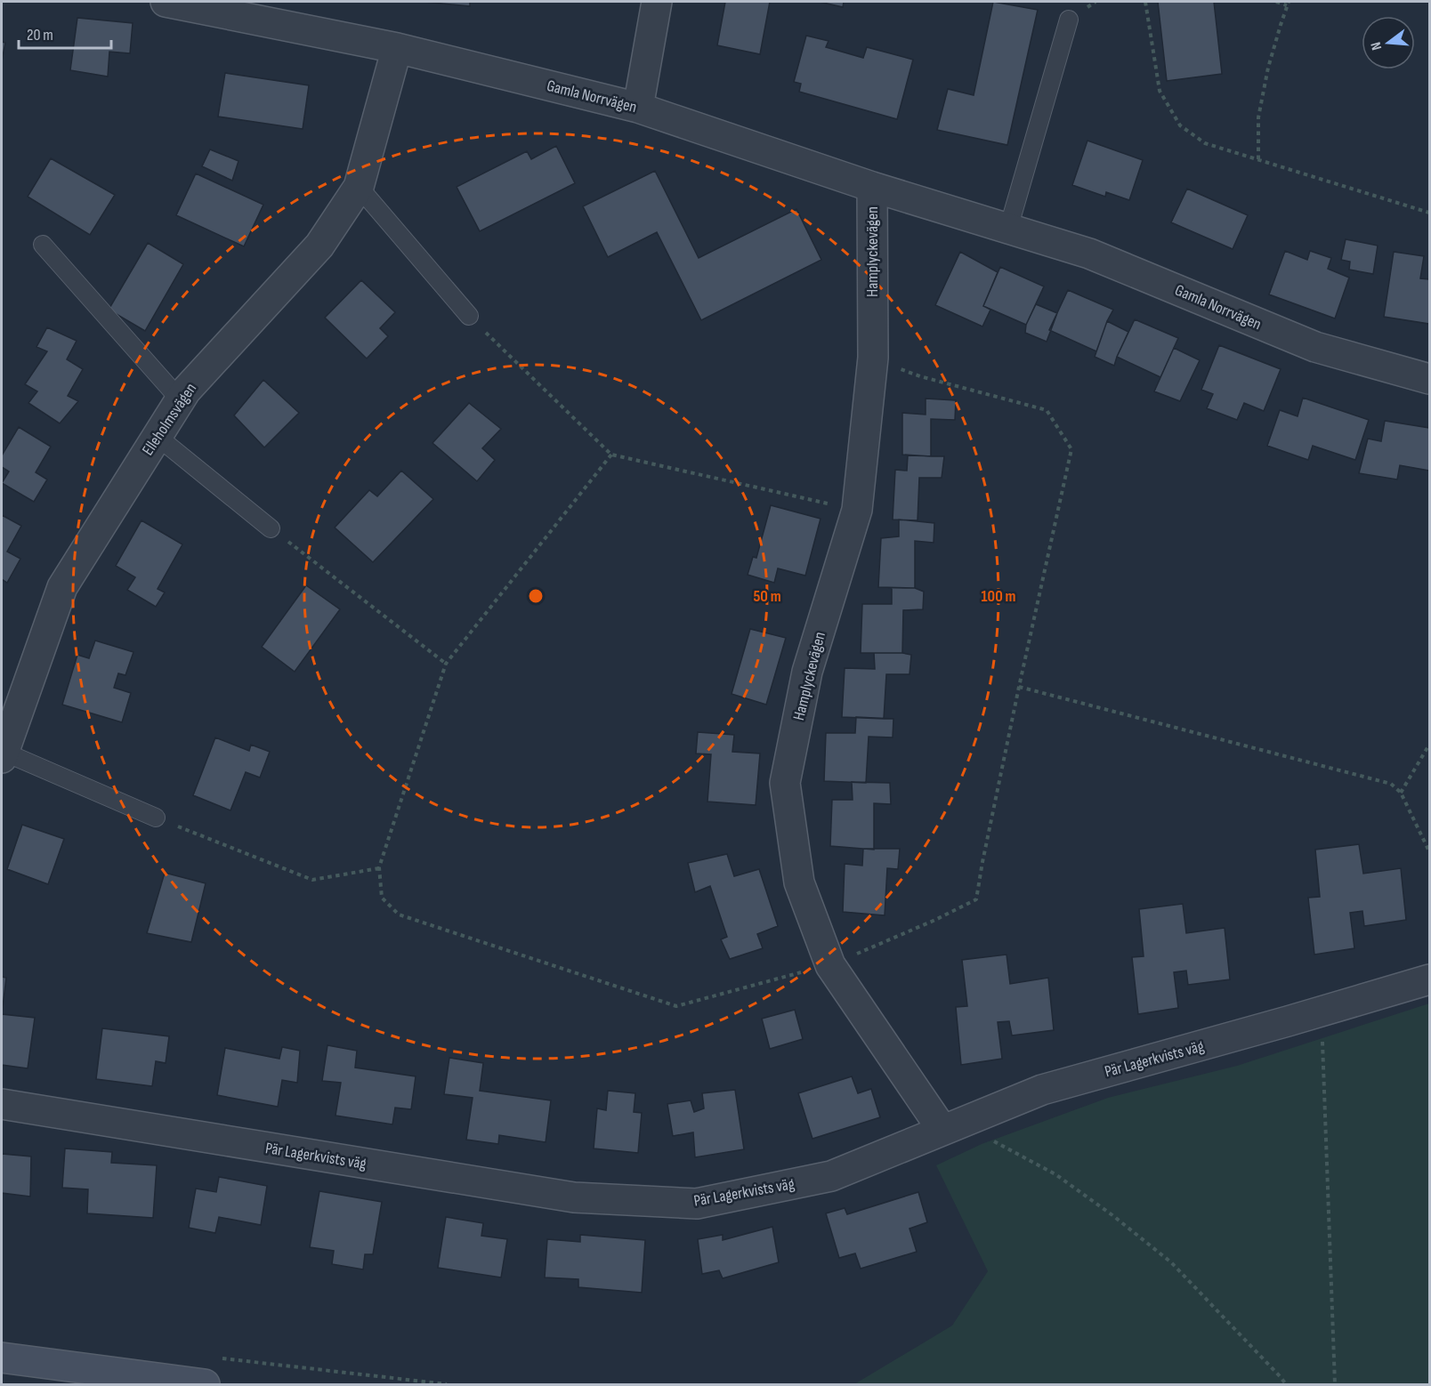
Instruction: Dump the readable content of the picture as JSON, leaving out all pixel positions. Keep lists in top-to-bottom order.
{
  "streets": {
    "street": [
      "Gamla Norrvägen",
      "Hamplyckevägen",
      "Elleholmsvägen",
      "Pär Lagerkvists väg"
    ]
  },
  "crossings": [
    ["Gamla Norrvägen", "Hamplyckevägen"],
    ["Gamla Norrvägen", "Elleholmsvägen"],
    ["Hamplyckevägen", "Pär Lagerkvists väg"]
  ],
  "scale_bar": "20 m",
  "north": "left",
  "rings": ["50 m", "100 m"]
}
